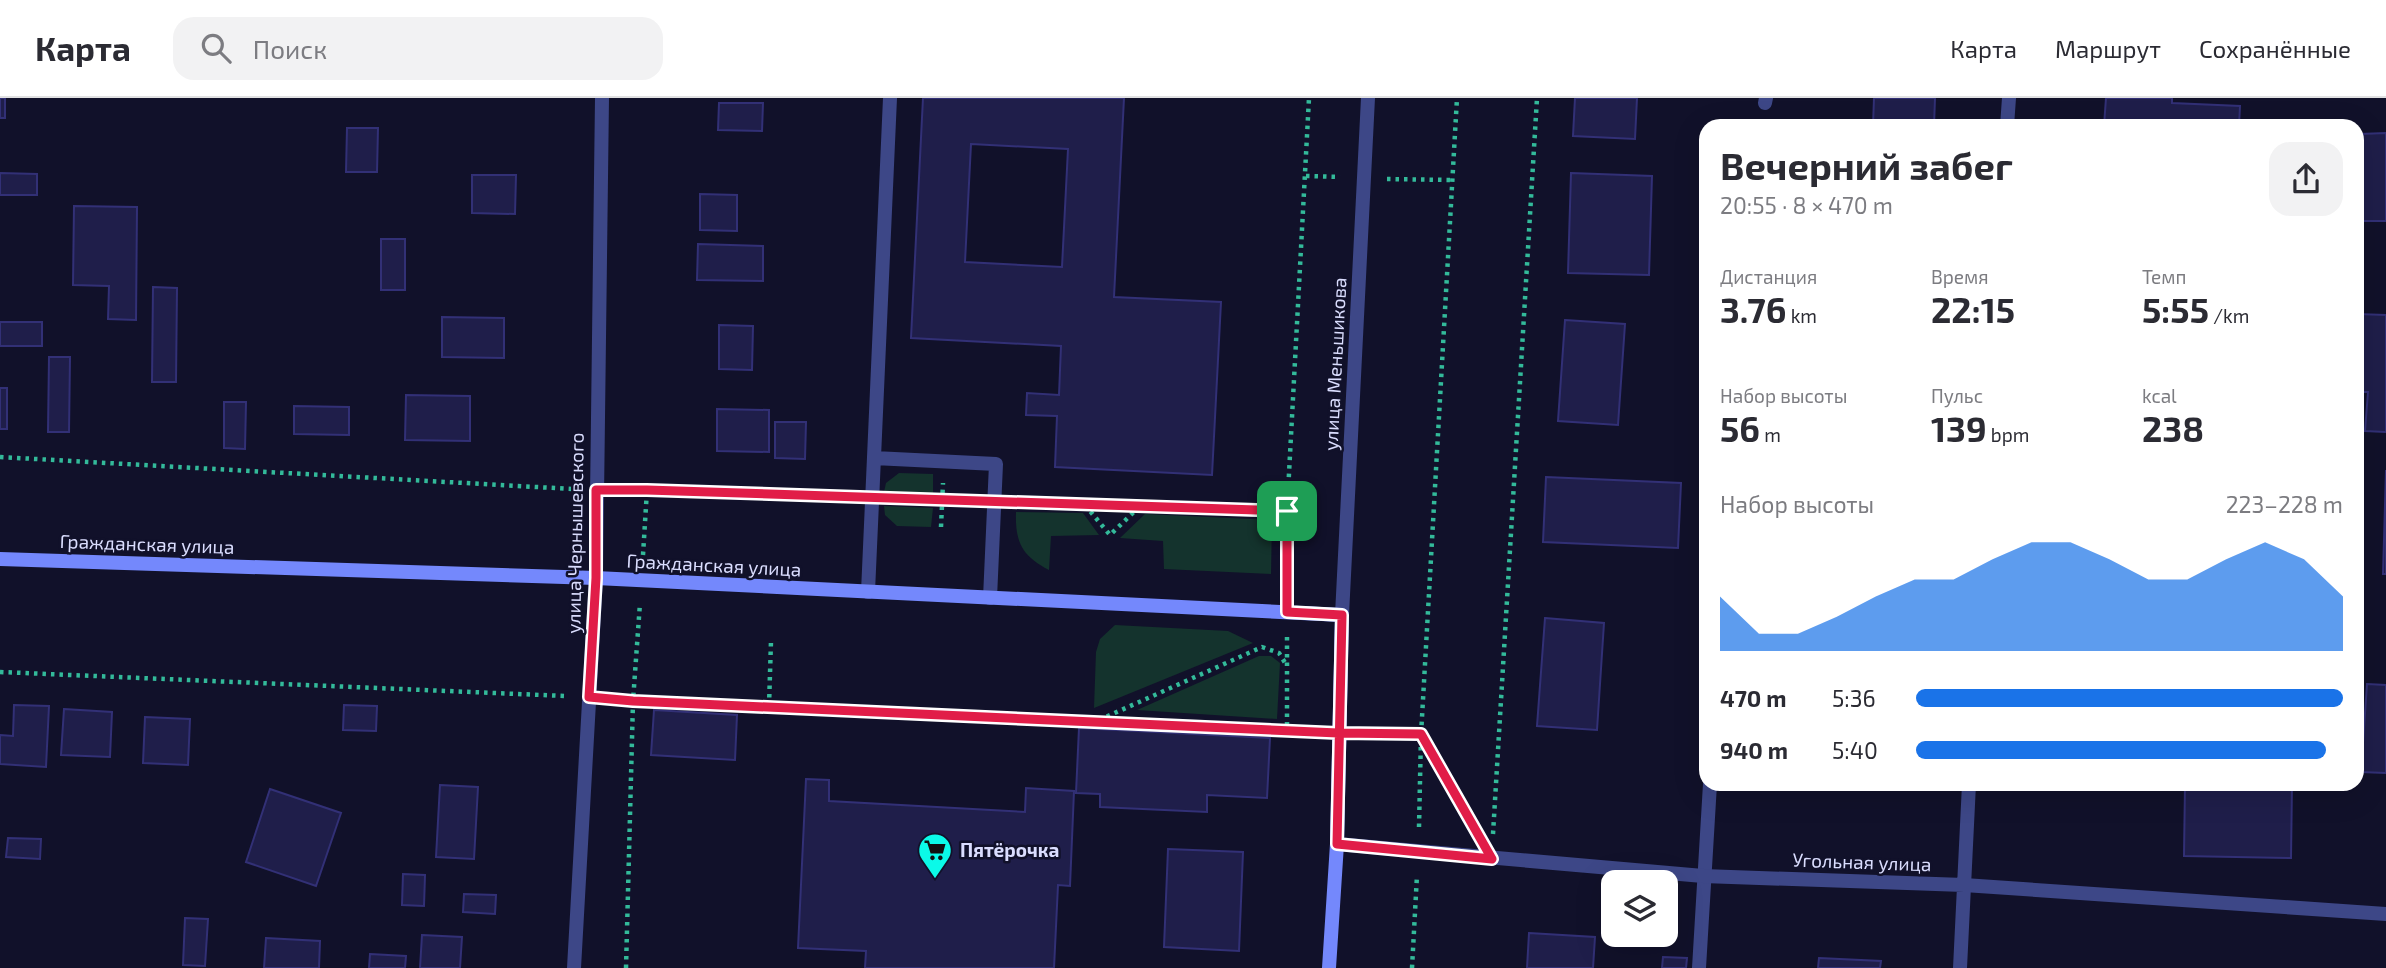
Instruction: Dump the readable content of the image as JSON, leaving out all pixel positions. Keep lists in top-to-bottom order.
{
  "streets": {
    "main road": ["улица Меньшикова", "Гражданская улица"],
    "street": ["улица Чернышевского", "Угольная улица"]
  },
  "crossings": [
    ["улица Меньшикова", "Гражданская улица"],
    ["улица Меньшикова", "Угольная улица"],
    ["улица Чернышевского", "Гражданская улица"]
  ],
  "places": {
    "supermarket": ["Пятёрочка"]
  },
  "page": {
    "header": "Карта",
    "search": "Поиск",
    "nav": ["Карта", "Маршрут", "Сохранённые"],
    "heading": ["Вечерний забег", "20:55 · 8 × 470 m"],
    "stats": [
      ["Дистанция", "3.76 km"],
      ["Время", "22:15"],
      ["Темп", "5:55 /km"],
      ["Набор высоты", "56 m"],
      ["Пульс", "139 bpm"],
      ["kcal", "238"]
    ],
    "chart": ["Набор высоты", "223–228 m"],
    "list": [
      {
        "name": "470 m",
        "note": "5:36"
      },
      {
        "name": "940 m",
        "note": "5:40"
      }
    ]
  }
}
